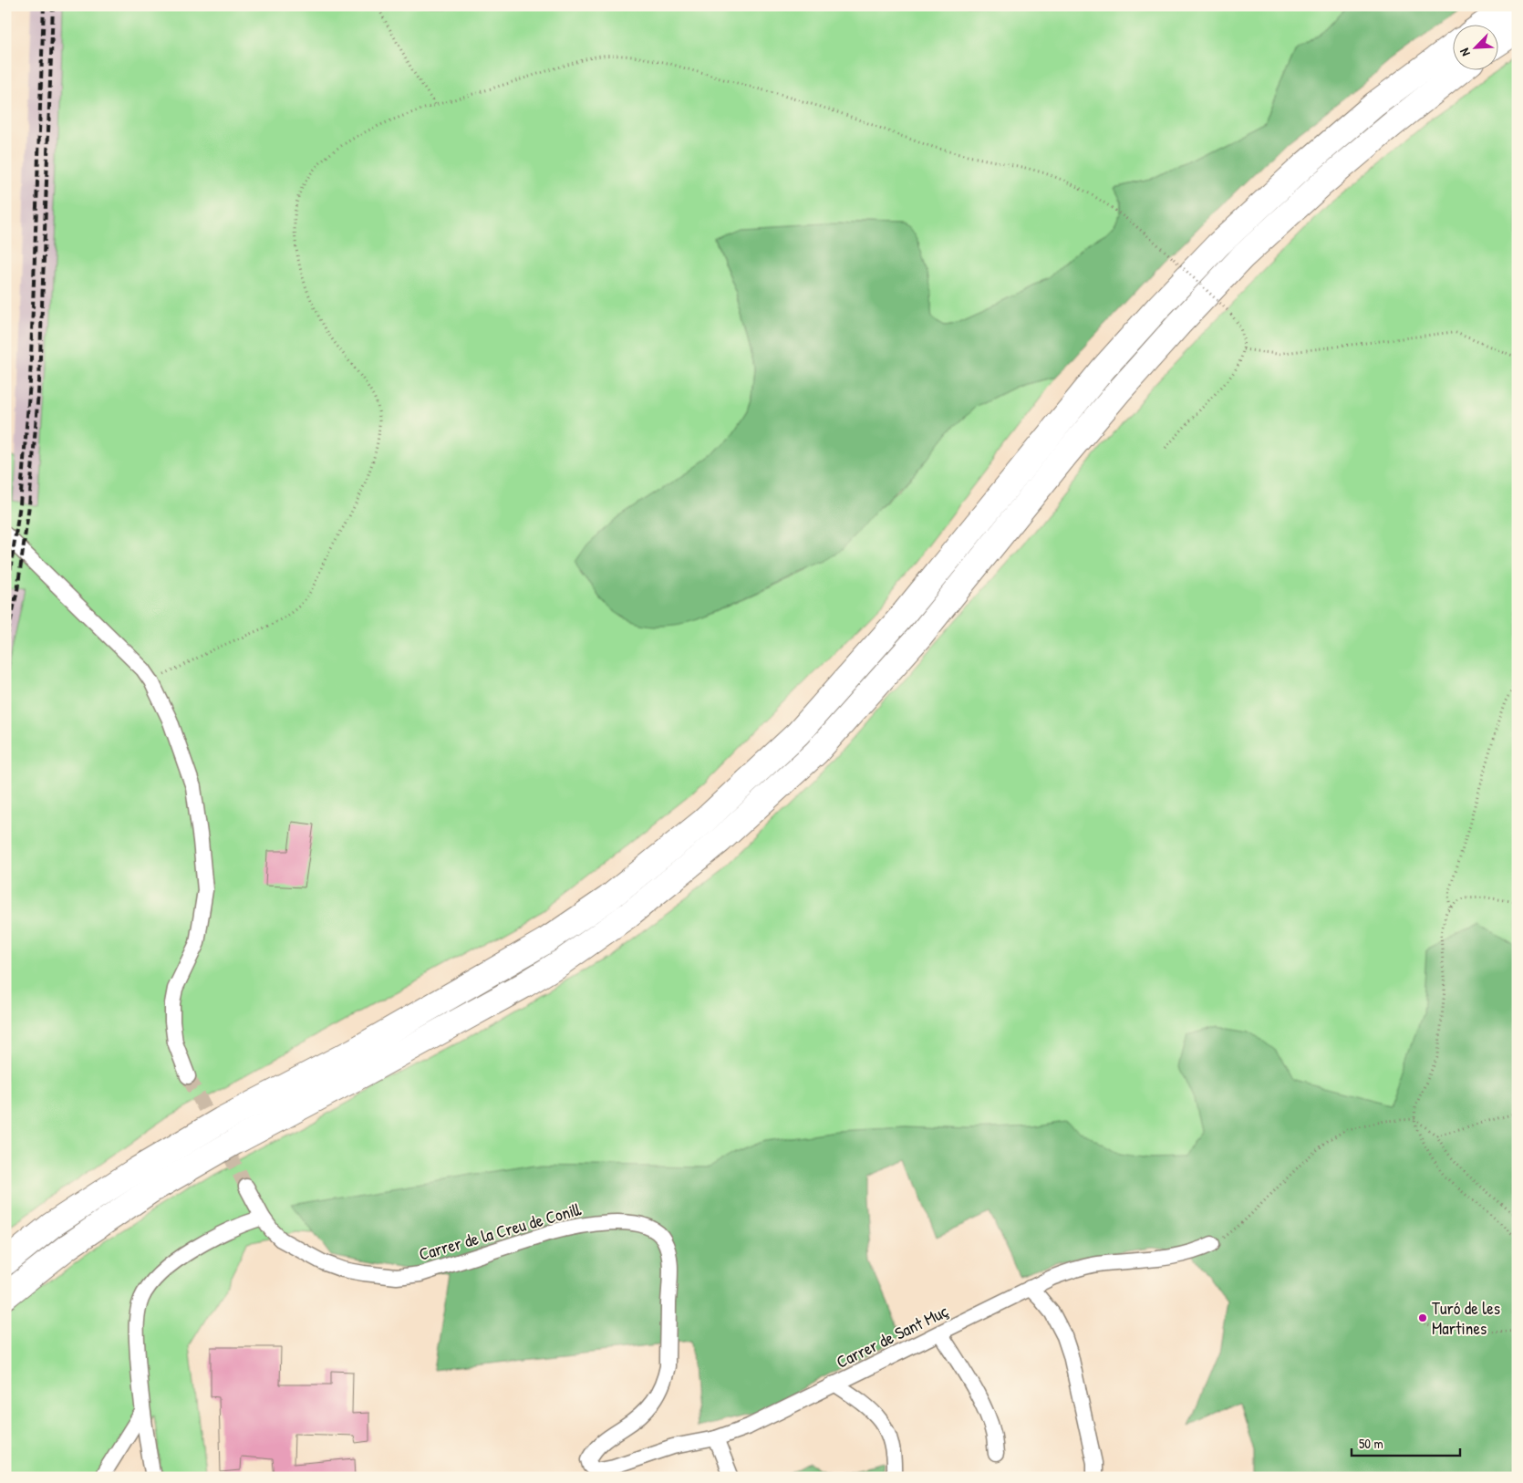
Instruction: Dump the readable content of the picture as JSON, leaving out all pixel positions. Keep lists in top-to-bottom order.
{
  "streets": {
    "street": ["Carrer de la Creu de Conill", "Carrer de Sant Muç"]
  },
  "crossings": [
    ["Carrer de la Creu de Conill", "Carrer de Sant Muç"]
  ],
  "places": ["Turó de les Martines"],
  "scale_bar": "50 m",
  "north": "bottom left"
}
